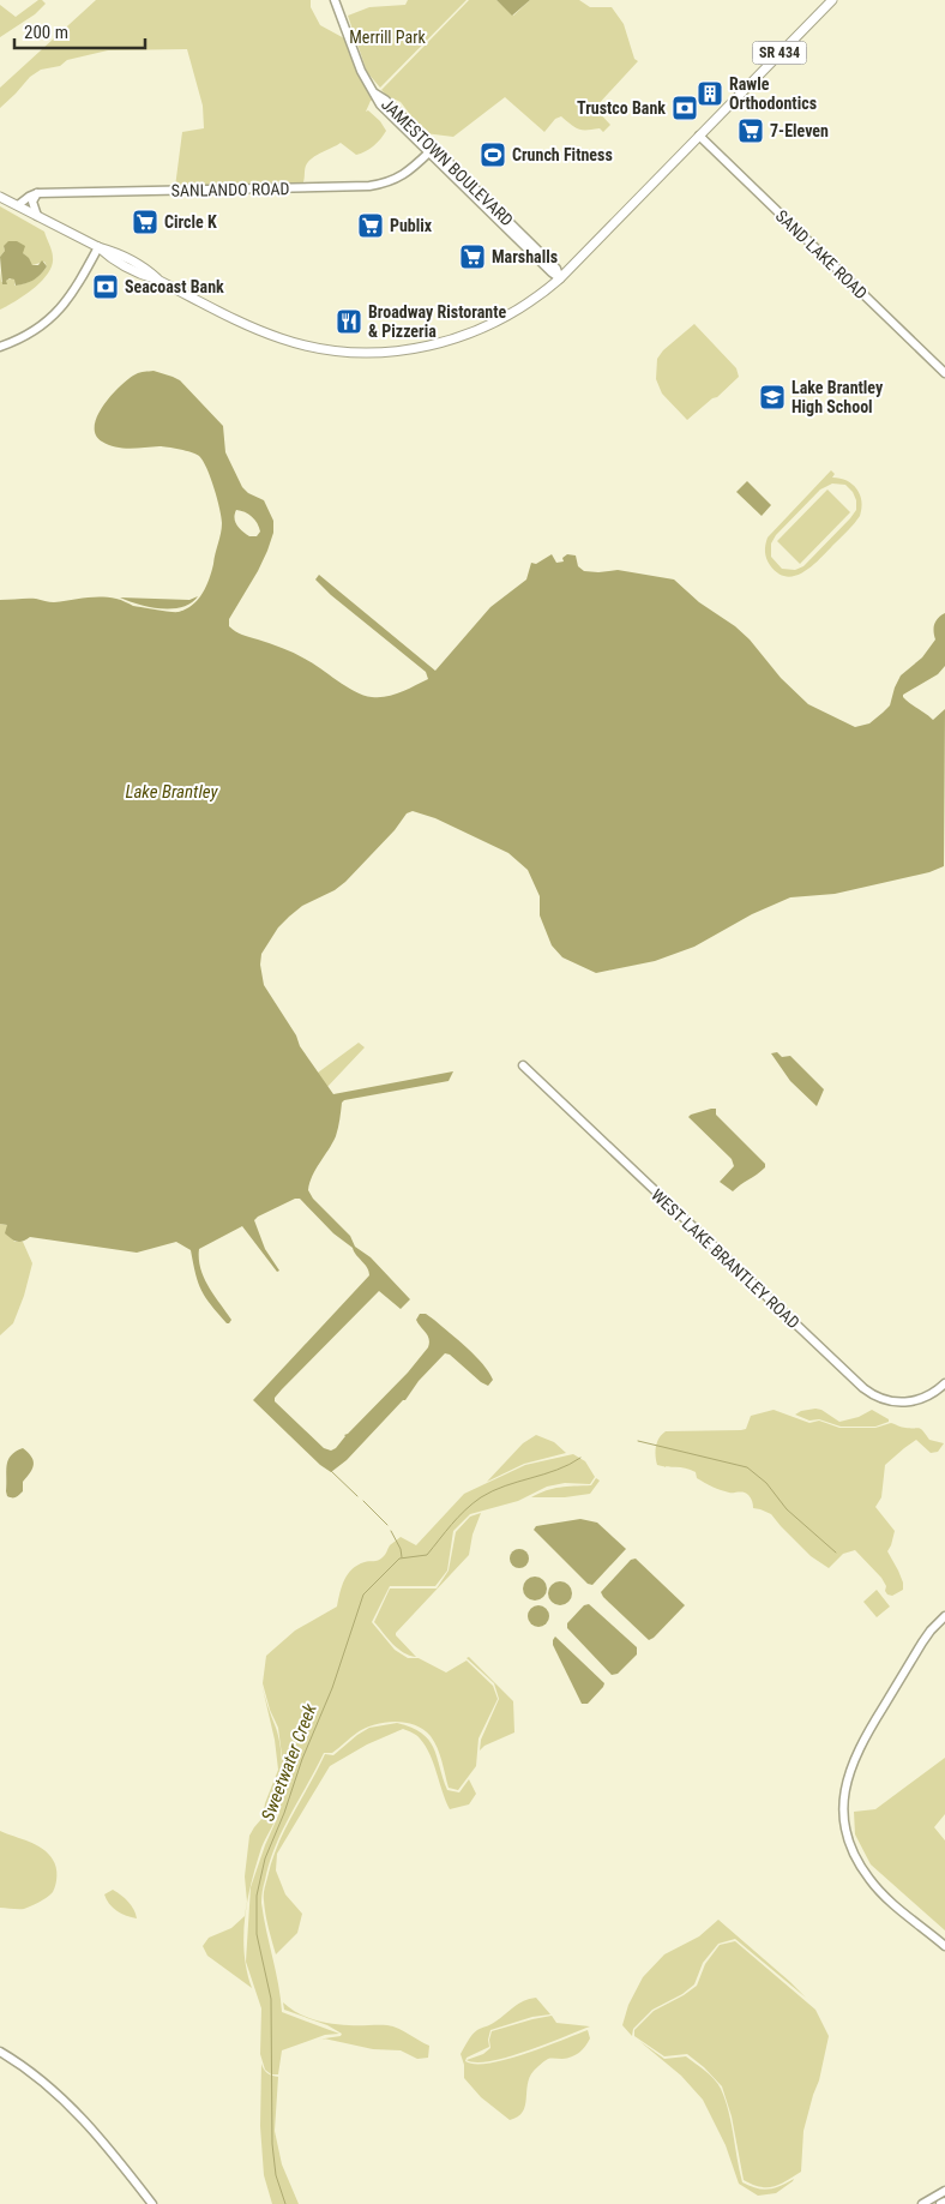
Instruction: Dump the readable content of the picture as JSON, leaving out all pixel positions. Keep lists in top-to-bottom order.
{
  "streets": {
    "main road": ["SR 434"],
    "street": [
      "JAMESTOWN BOULEVARD",
      "SANLANDO ROAD",
      "SAND LAKE ROAD",
      "WEST LAKE BRANTLEY ROAD"
    ]
  },
  "crossings": [
    ["SR 434", "JAMESTOWN BOULEVARD"],
    ["SR 434", "SAND LAKE ROAD"],
    ["JAMESTOWN BOULEVARD", "SANLANDO ROAD"]
  ],
  "water": ["Lake Brantley", "Sweetwater Creek"],
  "parks": ["Merrill Park"],
  "places": {
    "building": ["Rawle Orthodontics"],
    "bank": ["Trustco Bank", "Seacoast Bank"],
    "supermarket": [
      "7-Eleven",
      "Circle K",
      "Publix",
      "Marshalls"
    ],
    "sports": ["Crunch Fitness"],
    "restaurant": ["Broadway Ristorante & Pizzeria"],
    "school or university": ["Lake Brantley High School"]
  },
  "scale_bar": "200 m"
}
